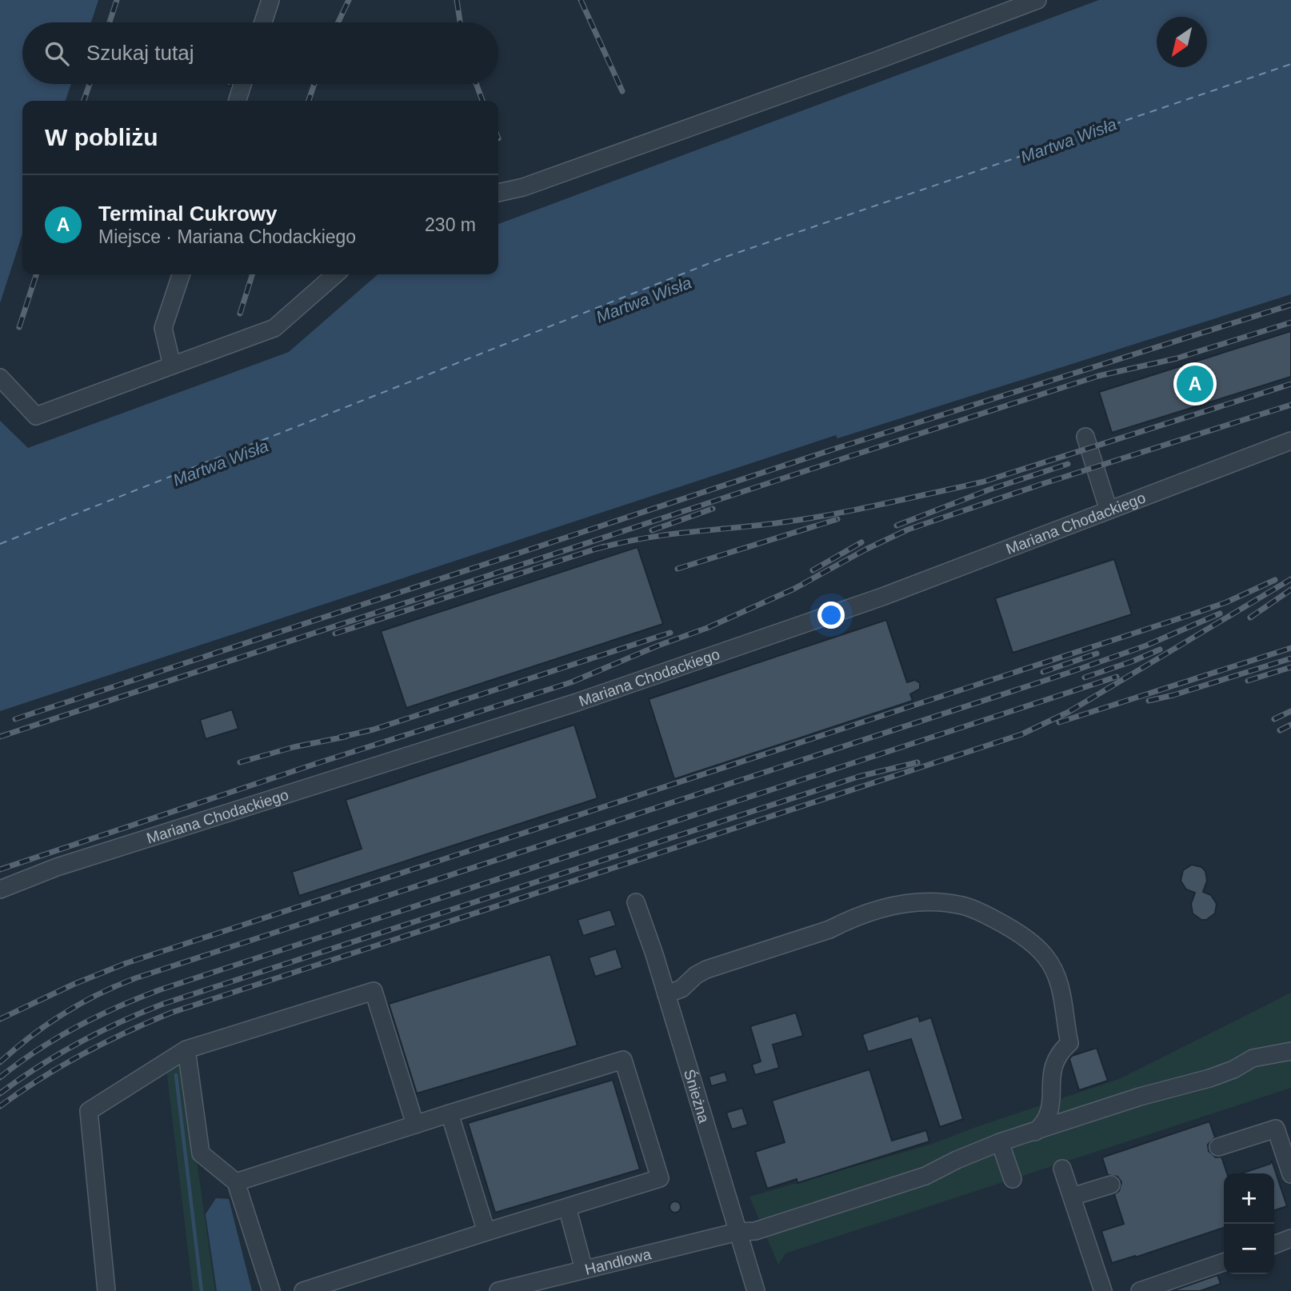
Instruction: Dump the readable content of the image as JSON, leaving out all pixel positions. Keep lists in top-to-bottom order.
{
  "streets": {
    "street": ["Mariana Chodackiego", "Śnieżna", "Handlowa"]
  },
  "crossings": [
    ["Śnieżna", "Handlowa"]
  ],
  "water": ["Martwa Wisła"],
  "north": "bottom left",
  "page": {
    "search": "Szukaj tutaj",
    "heading": "W pobliżu",
    "list": [
      {
        "mark": "A",
        "name": "Terminal Cukrowy",
        "note": "Miejsce · Mariana Chodackiego",
        "value": "230 m"
      }
    ],
    "pins": "A",
    "map_buttons": ["+", "−"]
  }
}
